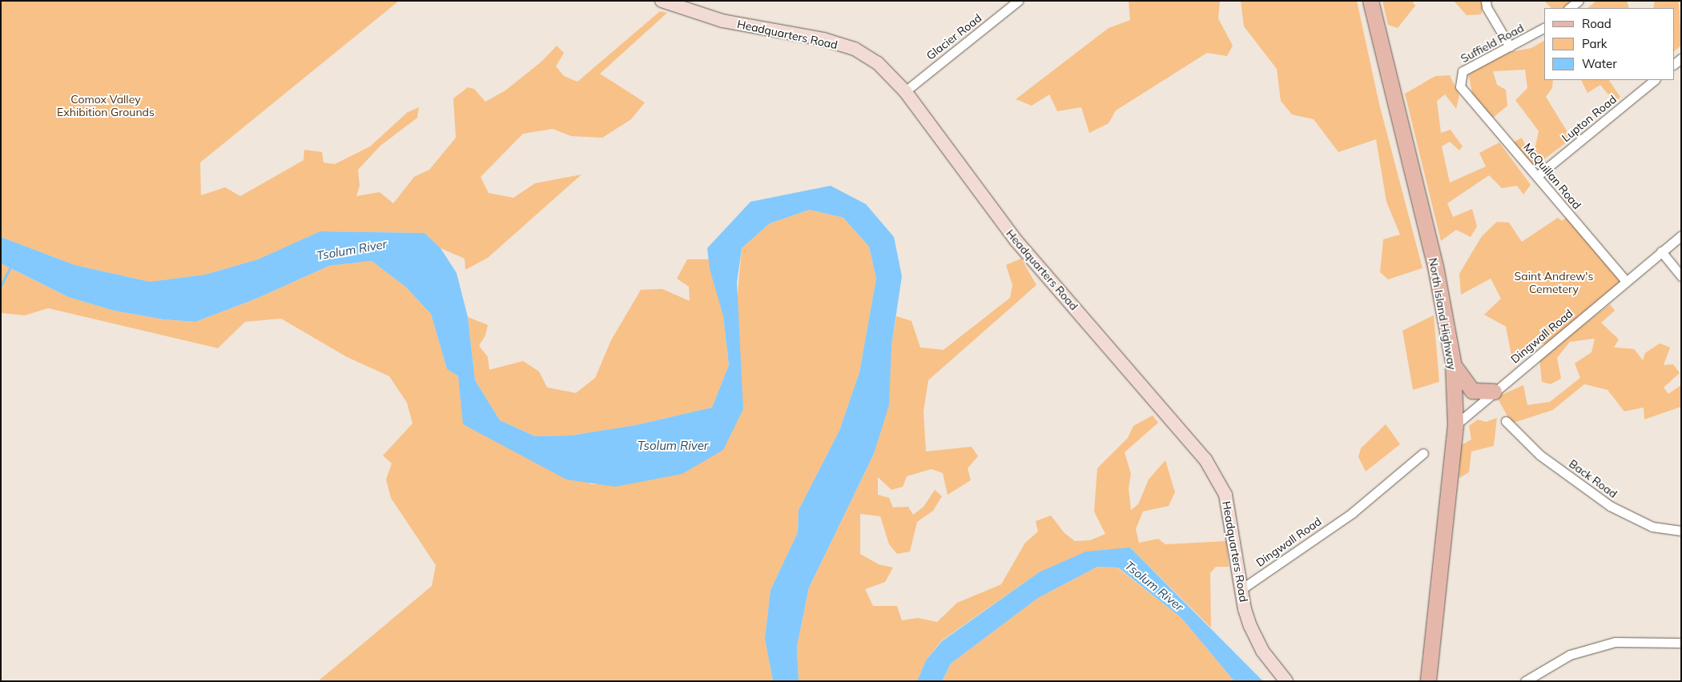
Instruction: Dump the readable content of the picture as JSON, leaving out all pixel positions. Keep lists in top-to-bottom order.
{
  "streets": {
    "main road": ["Headquarters Road", "North Island Highway"],
    "street": [
      "Glacier Road",
      "Suffield Road",
      "Lupton Road",
      "McQuillan Road",
      "Dingwall Road",
      "Back Road"
    ]
  },
  "crossings": [
    ["Headquarters Road", "Glacier Road"],
    ["Headquarters Road", "Dingwall Road"],
    ["Suffield Road", "McQuillan Road"],
    ["Lupton Road", "McQuillan Road"],
    ["McQuillan Road", "Dingwall Road"],
    ["North Island Highway", "Dingwall Road"]
  ],
  "water": ["Tsolum River"],
  "parks": ["Comox Valley Exhibition Grounds", "Saint Andrew's Cemetery"],
  "legend": ["Road", "Park", "Water"]
}
